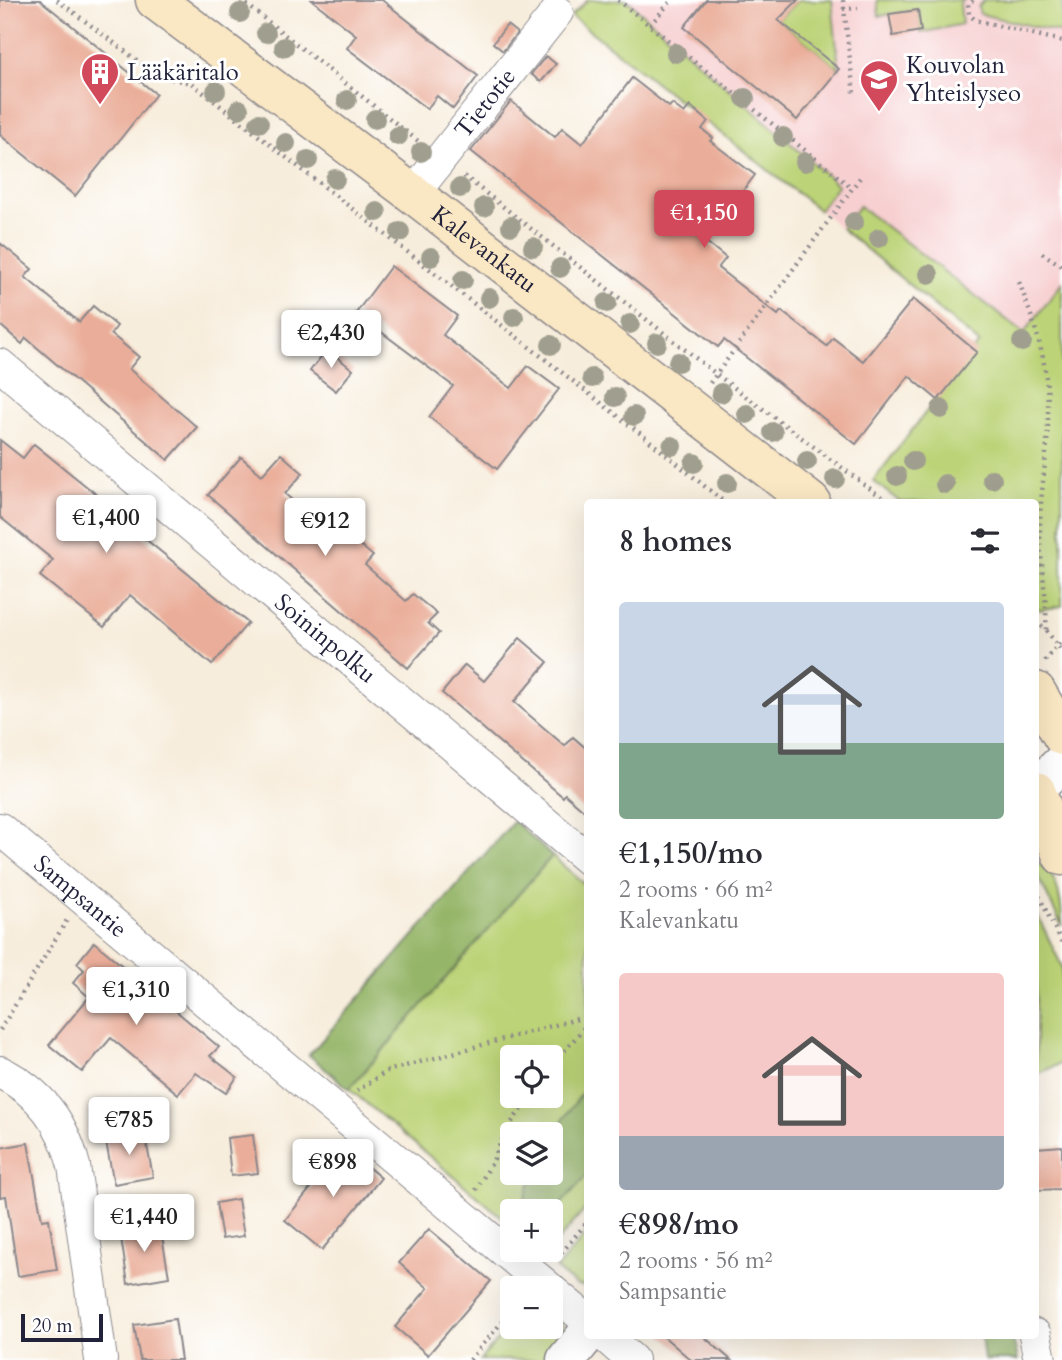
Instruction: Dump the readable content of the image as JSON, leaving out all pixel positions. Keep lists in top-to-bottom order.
{
  "streets": {
    "main road": ["Kalevankatu"],
    "street": ["Tietotie", "Soininpolku", "Sampsantie"]
  },
  "crossings": [
    ["Tietotie", "Kalevankatu"]
  ],
  "places": {
    "building": ["Lääkäritalo"],
    "school or university": ["Kouvolan Yhteislyseo"]
  },
  "scale_bar": "20 m",
  "page": {
    "price": [
      "€1,150",
      "€2,430",
      "€1,400",
      "€912",
      "€1,310",
      "€785",
      "€898",
      "€1,440"
    ],
    "heading": "8 homes",
    "list": [
      {
        "name": "€1,150/mo",
        "note": "2 rooms · 66 m² · Kalevankatu"
      },
      {
        "name": "€898/mo",
        "note": "2 rooms · 56 m² · Sampsantie"
      }
    ],
    "map_buttons": ["+", "−"],
    "scale": "20 m"
  }
}
